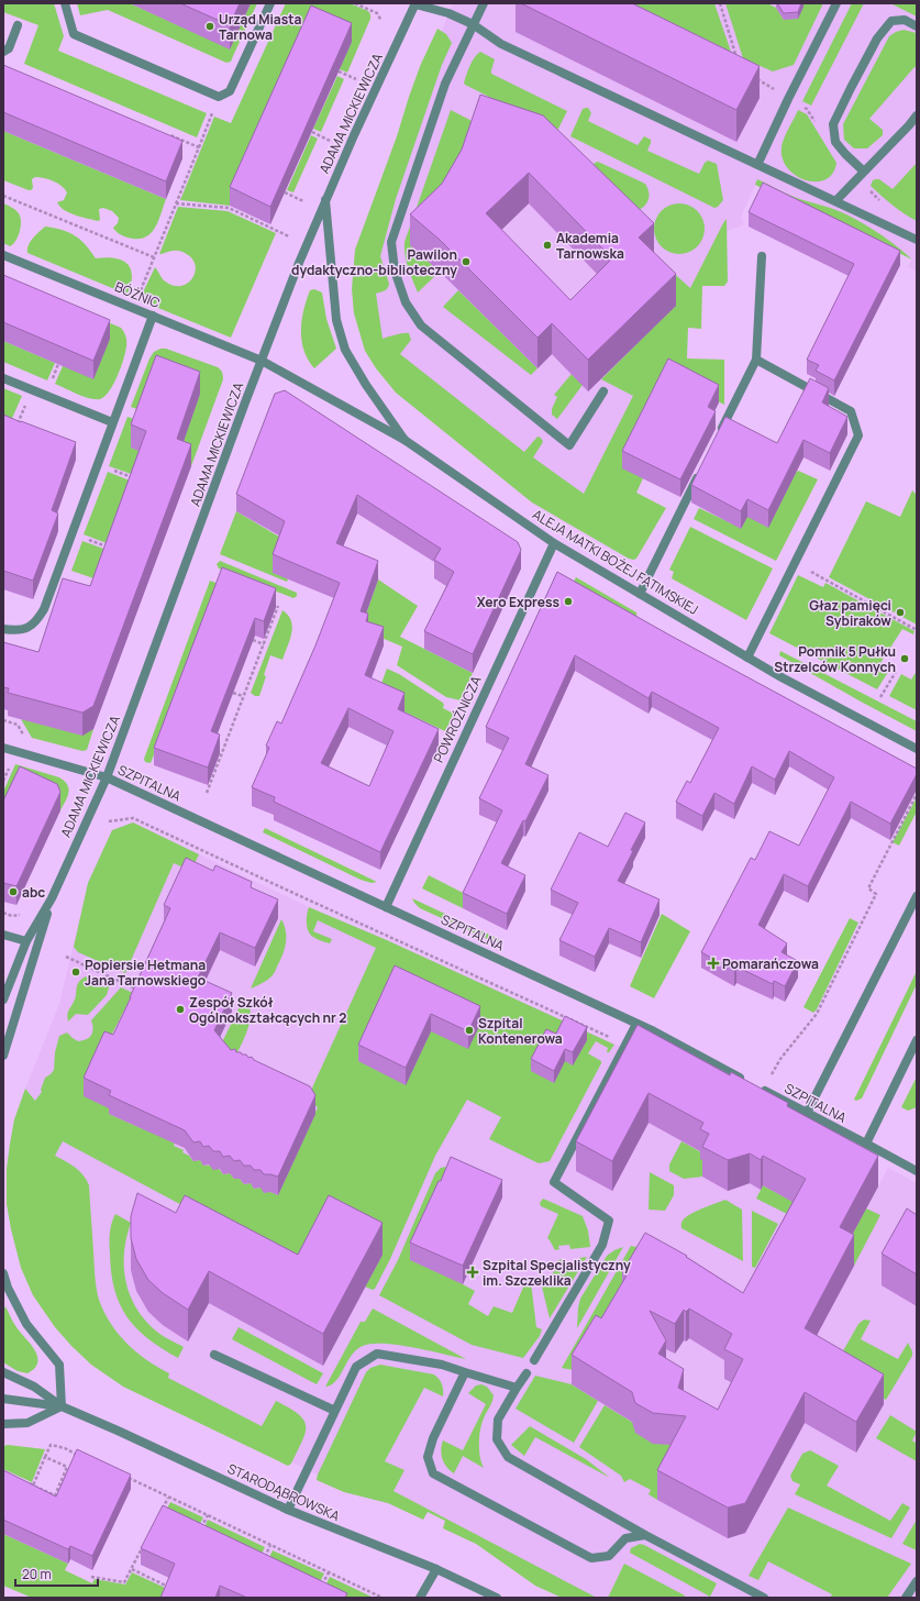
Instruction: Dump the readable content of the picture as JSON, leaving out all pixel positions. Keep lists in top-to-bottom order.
{
  "streets": {
    "street": [
      "ADAMA MICKIEWICZA",
      "BÓŻNIC",
      "ALEJA MATKI BOŻEJ FATIMSKIEJ",
      "POWROŹNICZA",
      "SZPITALNA",
      "STARODĄBROWSKA"
    ]
  },
  "crossings": [
    ["ADAMA MICKIEWICZA", "BÓŻNIC"],
    ["ADAMA MICKIEWICZA", "ALEJA MATKI BOŻEJ FATIMSKIEJ"],
    ["ADAMA MICKIEWICZA", "SZPITALNA"],
    ["BÓŻNIC", "ALEJA MATKI BOŻEJ FATIMSKIEJ"],
    ["ALEJA MATKI BOŻEJ FATIMSKIEJ", "POWROŹNICZA"],
    ["POWROŹNICZA", "SZPITALNA"]
  ],
  "places": {
    "other": [
      "Urząd Miasta Tarnowa",
      "Akademia Tarnowska",
      "Pawilon dydaktyczno-biblioteczny",
      "Xero Express",
      "Głaz pamięci Sybiraków",
      "Pomnik 5 Pułku Strzelców Konnych",
      "abc",
      "Popiersie Hetmana Jana Tarnowskiego",
      "Zespół Szkół Ogólnokształcących nr 2",
      "Szpital Kontenerowa"
    ],
    "health": ["Pomarańczowa", "Szpital Specjalistyczny im. Szczeklika"]
  },
  "scale_bar": "20 m"
}
